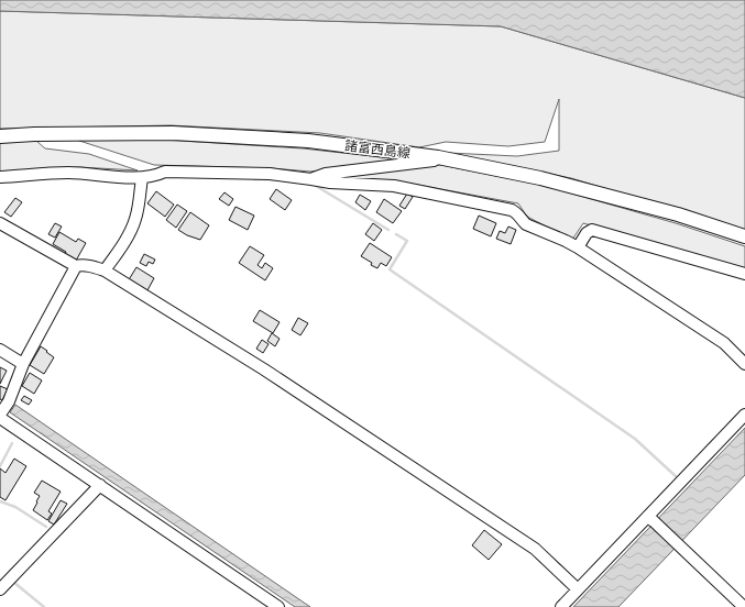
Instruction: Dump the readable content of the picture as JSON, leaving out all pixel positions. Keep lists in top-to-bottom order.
{
  "streets": {
    "main road": ["諸富西島線"]
  }
}
